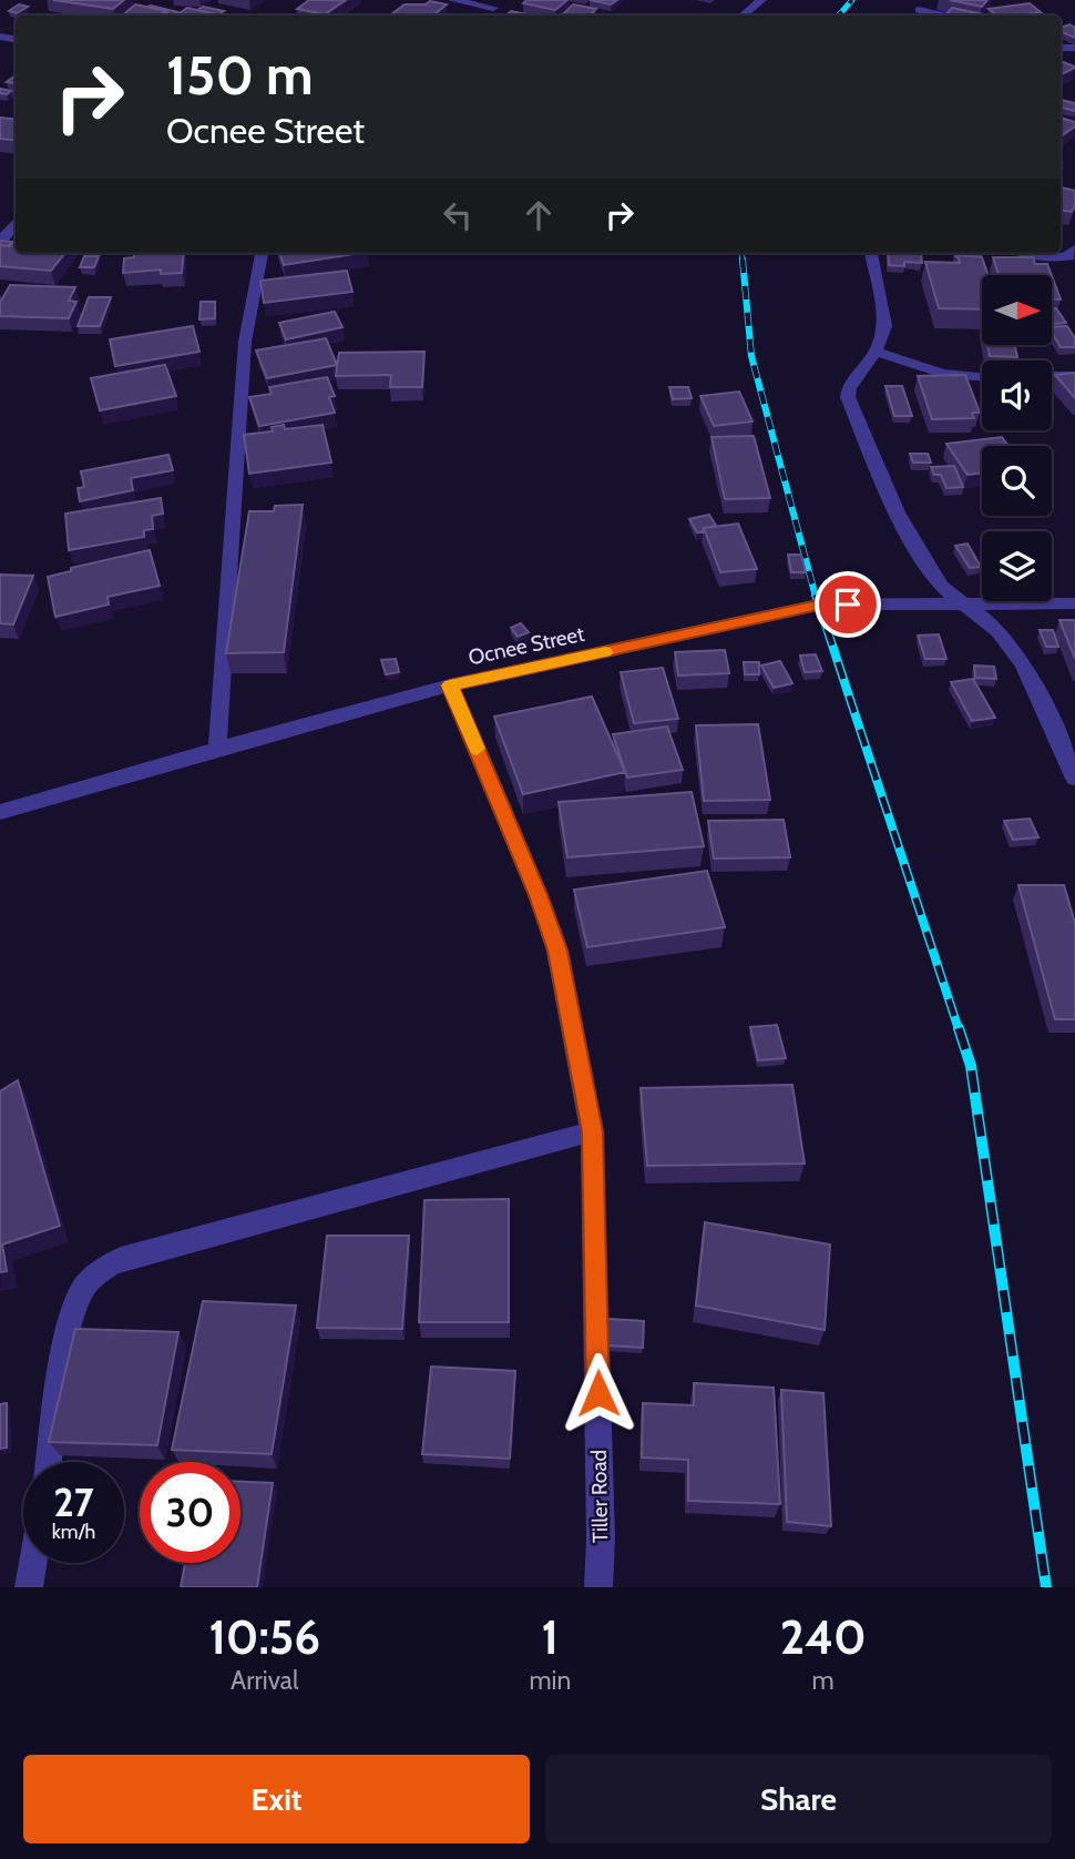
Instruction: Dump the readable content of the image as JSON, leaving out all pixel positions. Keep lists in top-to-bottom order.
{
  "streets": {
    "street": ["Ocnee Street", "Tiller Road"]
  },
  "crossings": [
    ["Ocnee Street", "Tiller Road"]
  ],
  "north": "right",
  "page": {
    "turn": ["150 m", "Ocnee Street"],
    "speed": "27 km/h",
    "limit": "30",
    "eta": [
      "10:56",
      "Arrival",
      "1",
      "min",
      "240",
      "m"
    ],
    "buttons": ["Exit", "Share"]
  }
}
